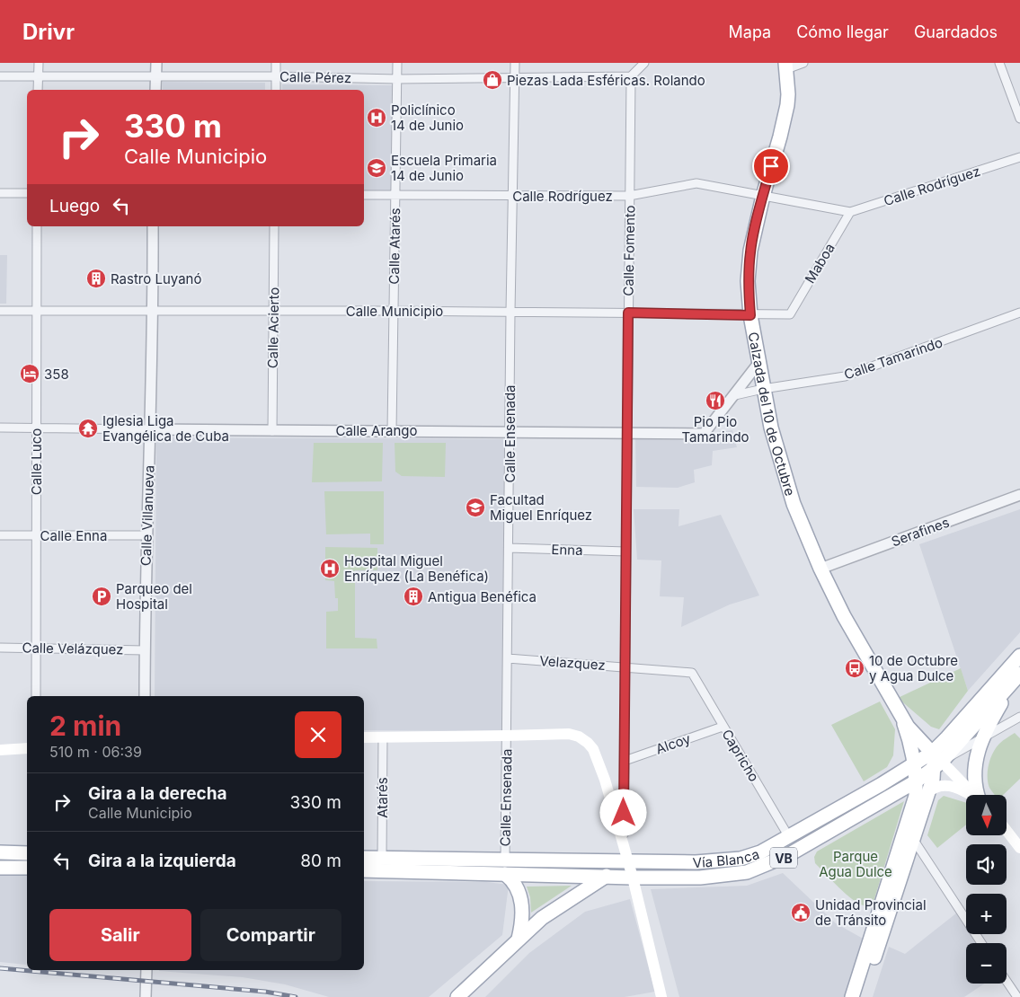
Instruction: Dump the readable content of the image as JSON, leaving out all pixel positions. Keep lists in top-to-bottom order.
{
  "streets": {
    "main road": ["Calzada del 10 de Octubre", "Vía Blanca", "VB"],
    "street": [
      "Calle Pérez",
      "Calle Rodríguez",
      "Calle Atarés",
      "Calle Fomento",
      "Maboa",
      "Calle Municipio",
      "Calle Acierto",
      "Calle Tamarindo",
      "Calle Arango",
      "Calle Ensenada",
      "Calle Luco",
      "Calle Villanueva",
      "Serafines",
      "Calle Enna",
      "Enna",
      "Calle Velázquez",
      "Velazquez",
      "Alcoy",
      "Capricho",
      "Atarés"
    ]
  },
  "crossings": [
    ["Calle Pérez", "Calle Atarés"],
    ["Calle Pérez", "Calle Fomento"],
    ["Calle Pérez", "Calle Ensenada"],
    ["Calle Rodríguez", "Calle Atarés"],
    ["Calle Rodríguez", "Calle Fomento"],
    ["Calle Rodríguez", "Maboa"],
    ["Calle Rodríguez", "Calzada del 10 de Octubre"],
    ["Calle Rodríguez", "Calle Ensenada"],
    ["Calle Atarés", "Calle Municipio"],
    ["Calle Atarés", "Calle Arango"],
    ["Calle Fomento", "Calle Municipio"],
    ["Calle Fomento", "Calle Arango"],
    ["Calle Fomento", "Enna"],
    ["Calle Fomento", "Velazquez"],
    ["Calle Fomento", "Alcoy"],
    ["Maboa", "Calle Municipio"],
    ["Calle Municipio", "Calle Acierto"],
    ["Calle Municipio", "Calzada del 10 de Octubre"],
    ["Calle Municipio", "Calle Ensenada"],
    ["Calle Municipio", "Calle Luco"],
    ["Calle Municipio", "Calle Villanueva"],
    ["Calle Acierto", "Calle Arango"],
    ["Calle Tamarindo", "Calzada del 10 de Octubre"],
    ["Calzada del 10 de Octubre", "Calle Arango"],
    ["Calzada del 10 de Octubre", "Serafines"],
    ["Calzada del 10 de Octubre", "Vía Blanca"],
    ["Calle Arango", "Calle Ensenada"],
    ["Calle Arango", "Calle Luco"],
    ["Calle Arango", "Calle Villanueva"],
    ["Calle Ensenada", "Enna"],
    ["Calle Ensenada", "Velazquez"],
    ["Calle Ensenada", "Vía Blanca"],
    ["Calle Luco", "Calle Enna"],
    ["Calle Luco", "Calle Velázquez"],
    ["Calle Villanueva", "Calle Enna"],
    ["Calle Villanueva", "Calle Velázquez"],
    ["Velazquez", "Capricho"],
    ["Alcoy", "Capricho"],
    ["Capricho", "Vía Blanca"],
    ["Atarés", "Vía Blanca"]
  ],
  "parks": ["Parque Agua Dulce"],
  "places": {
    "shop": ["Piezas Lada Esféricas. Rolando"],
    "hospital": ["Policlínico 14 de Junio", "Hospital Miguel Enríquez (La Benéfica)"],
    "school or university": ["Escuela Primaria 14 de Junio", "Facultad Miguel Enríquez"],
    "building": ["Rastro Luyanó", "Antigua Benéfica"],
    "hotel": ["358"],
    "restaurant": ["Pio Pio Tamarindo"],
    "temple": ["Iglesia Liga Evangélica de Cuba"],
    "parking": ["Parqueo del Hospital"],
    "bus stop": ["10 de Octubre y Agua Dulce"],
    "public building": ["Unidad Provincial de Tránsito"]
  },
  "north": "bottom",
  "page": {
    "header": "Drivr",
    "nav": ["Mapa", "Cómo llegar", "Guardados"],
    "turn": ["330 m", "Calle Municipio"],
    "then": "Luego",
    "heading": ["2 min", "510 m · 06:39"],
    "list": [
      {
        "name": "Gira a la derecha",
        "note": "Calle Municipio",
        "value": "330 m"
      },
      {
        "name": "Gira a la izquierda",
        "value": "80 m"
      }
    ],
    "map_buttons": ["+", "−"],
    "buttons": ["Salir", "Compartir"]
  }
}
